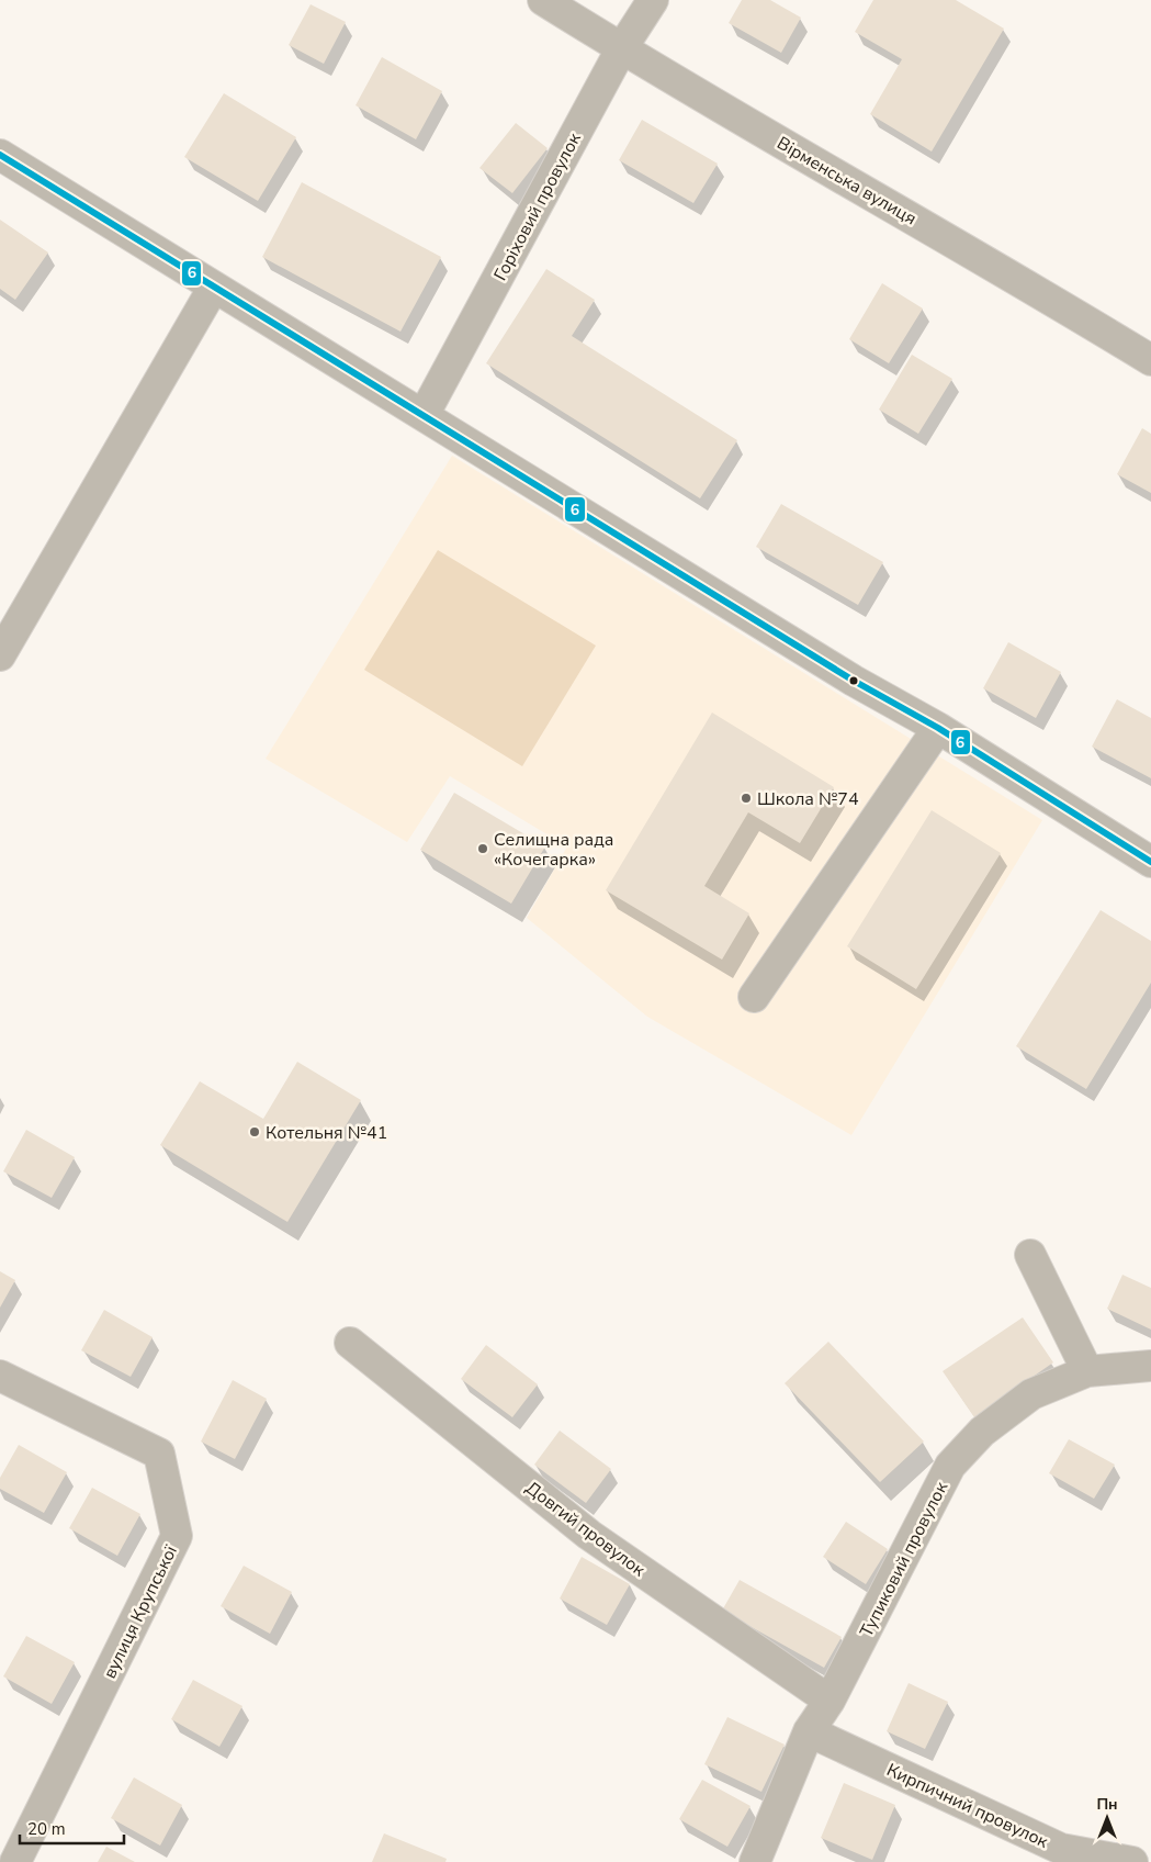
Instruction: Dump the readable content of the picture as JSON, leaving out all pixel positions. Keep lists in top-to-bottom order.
{
  "streets": {
    "street": [
      "Вірменська вулиця",
      "Горіховий провулок",
      "Довгий провулок",
      "Тупиковий провулок",
      "вулиця Крупської",
      "Кирпичний провулок"
    ]
  },
  "crossings": [
    ["Вірменська вулиця", "Горіховий провулок"],
    ["Довгий провулок", "Тупиковий провулок"],
    ["Тупиковий провулок", "Кирпичний провулок"]
  ],
  "places": ["Школа №74", "Селищна рада «Кочегарка»", "Котельня №41"],
  "lines": ["transit line 6"],
  "scale_bar": "20 m",
  "north": "top"
}
